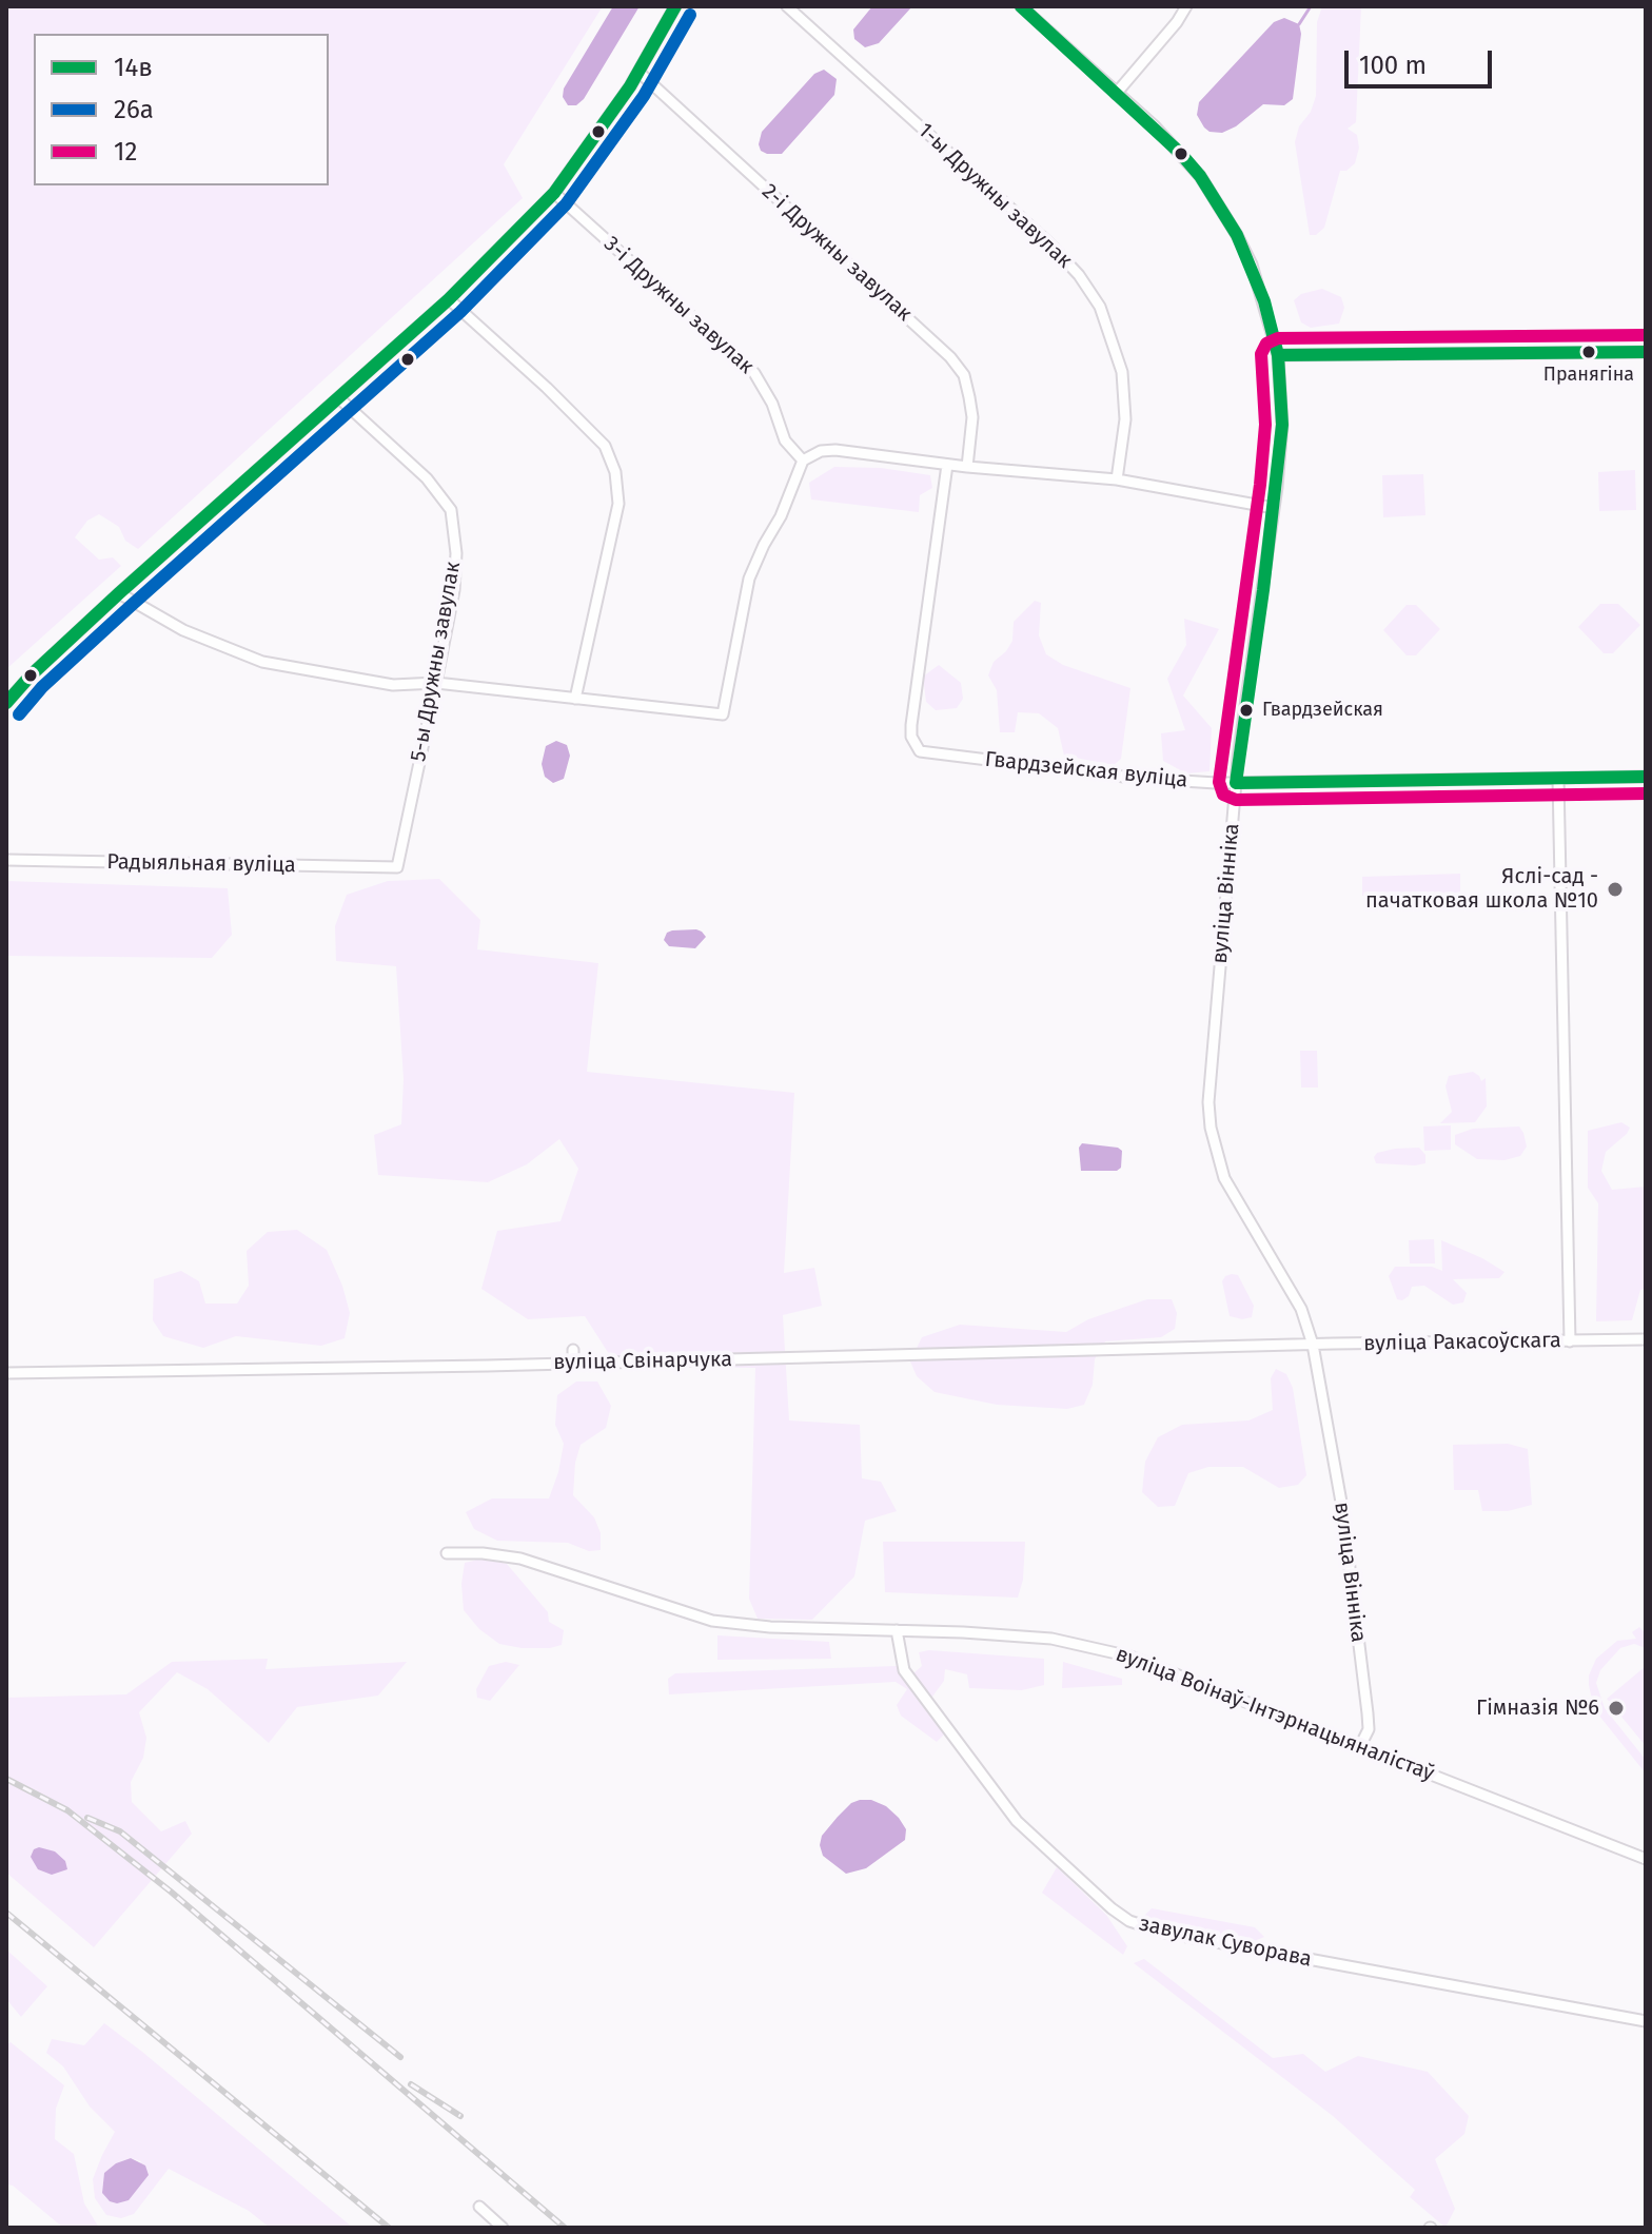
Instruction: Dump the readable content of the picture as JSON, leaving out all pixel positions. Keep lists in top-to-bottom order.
{
  "streets": {
    "street": [
      "1-ы Дружны завулак",
      "2-і Дружны завулак",
      "3-і Дружны завулак",
      "5-ы Дружны завулак",
      "Гвардзейская вуліца",
      "Радыяльная вуліца",
      "вуліца Вінніка",
      "вуліца Ракасоўскага",
      "вуліца Свінарчука",
      "вуліца Воінаў-Інтэрнацыяналістаў",
      "завулак Суворава"
    ]
  },
  "crossings": [
    ["5-ы Дружны завулак", "Радыяльная вуліца"],
    ["Гвардзейская вуліца", "вуліца Вінніка"],
    ["вуліца Вінніка", "вуліца Ракасоўскага"],
    ["вуліца Вінніка", "вуліца Воінаў-Інтэрнацыяналістаў"],
    ["вуліца Ракасоўскага", "вуліца Свінарчука"],
    ["вуліца Воінаў-Інтэрнацыяналістаў", "завулак Суворава"]
  ],
  "places": [
    "Пранягіна",
    "Гвардзейская",
    "Яслі-сад - пачатковая школа №10",
    "Гімназія №6"
  ],
  "lines": ["transit line 14в", "transit line 26а", "transit line 12"],
  "legend": ["14в", "26а", "12"],
  "scale_bar": "100 m"
}
